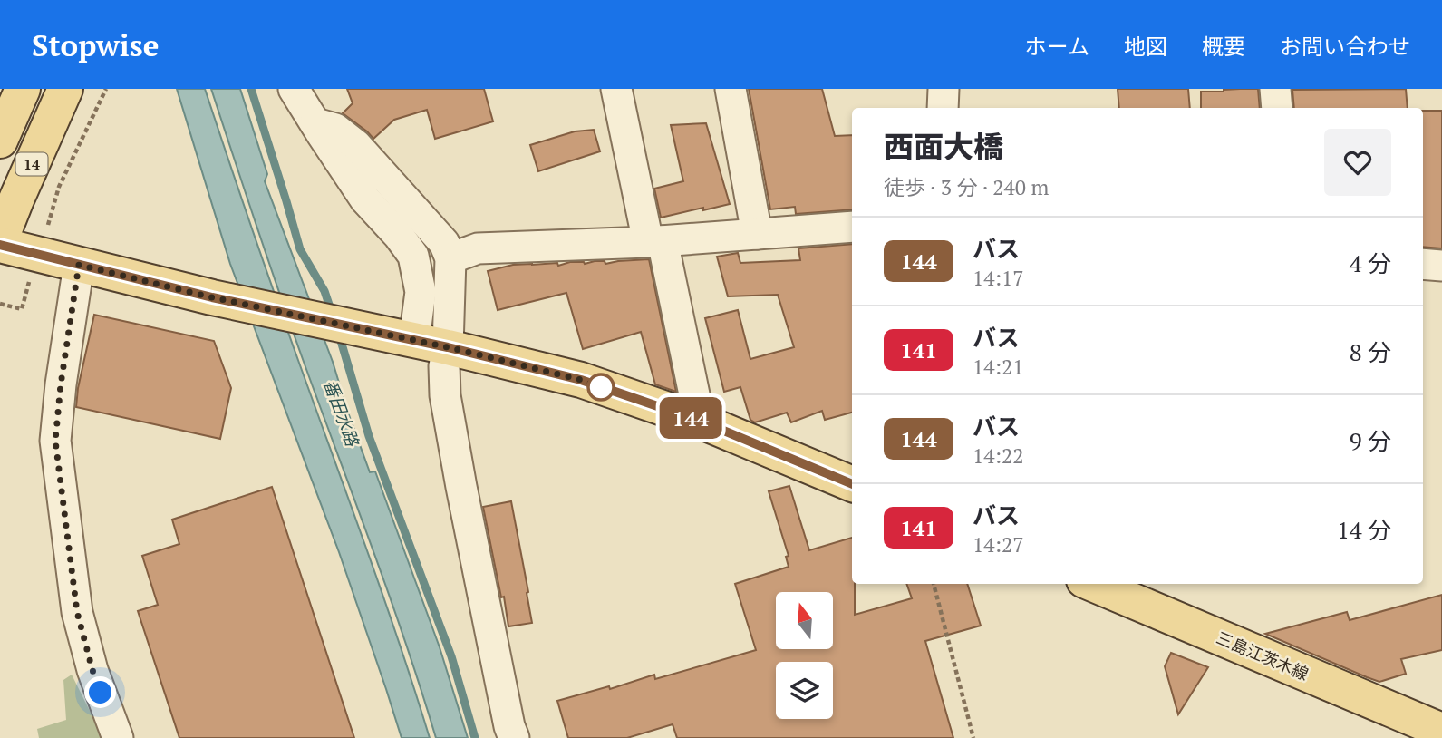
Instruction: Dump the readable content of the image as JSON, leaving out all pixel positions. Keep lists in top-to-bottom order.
{
  "streets": {
    "main road": ["14", "三島江茨木線"]
  },
  "water": ["番田水路"],
  "lines": ["bus line 144"],
  "north": "top",
  "page": {
    "header": "Stopwise",
    "nav": [
      "ホーム",
      "地図",
      "概要",
      "お問い合わせ"
    ],
    "on_map": "144",
    "heading": ["西面大橋", "徒歩 · 3 分 · 240 m"],
    "list": [
      {
        "mark": "144",
        "name": "バス",
        "note": "14:17",
        "value": "4 分"
      },
      {
        "mark": "141",
        "name": "バス",
        "note": "14:21",
        "value": "8 分"
      },
      {
        "mark": "144",
        "name": "バス",
        "note": "14:22",
        "value": "9 分"
      },
      {
        "mark": "141",
        "name": "バス",
        "note": "14:27",
        "value": "14 分"
      }
    ]
  }
}
